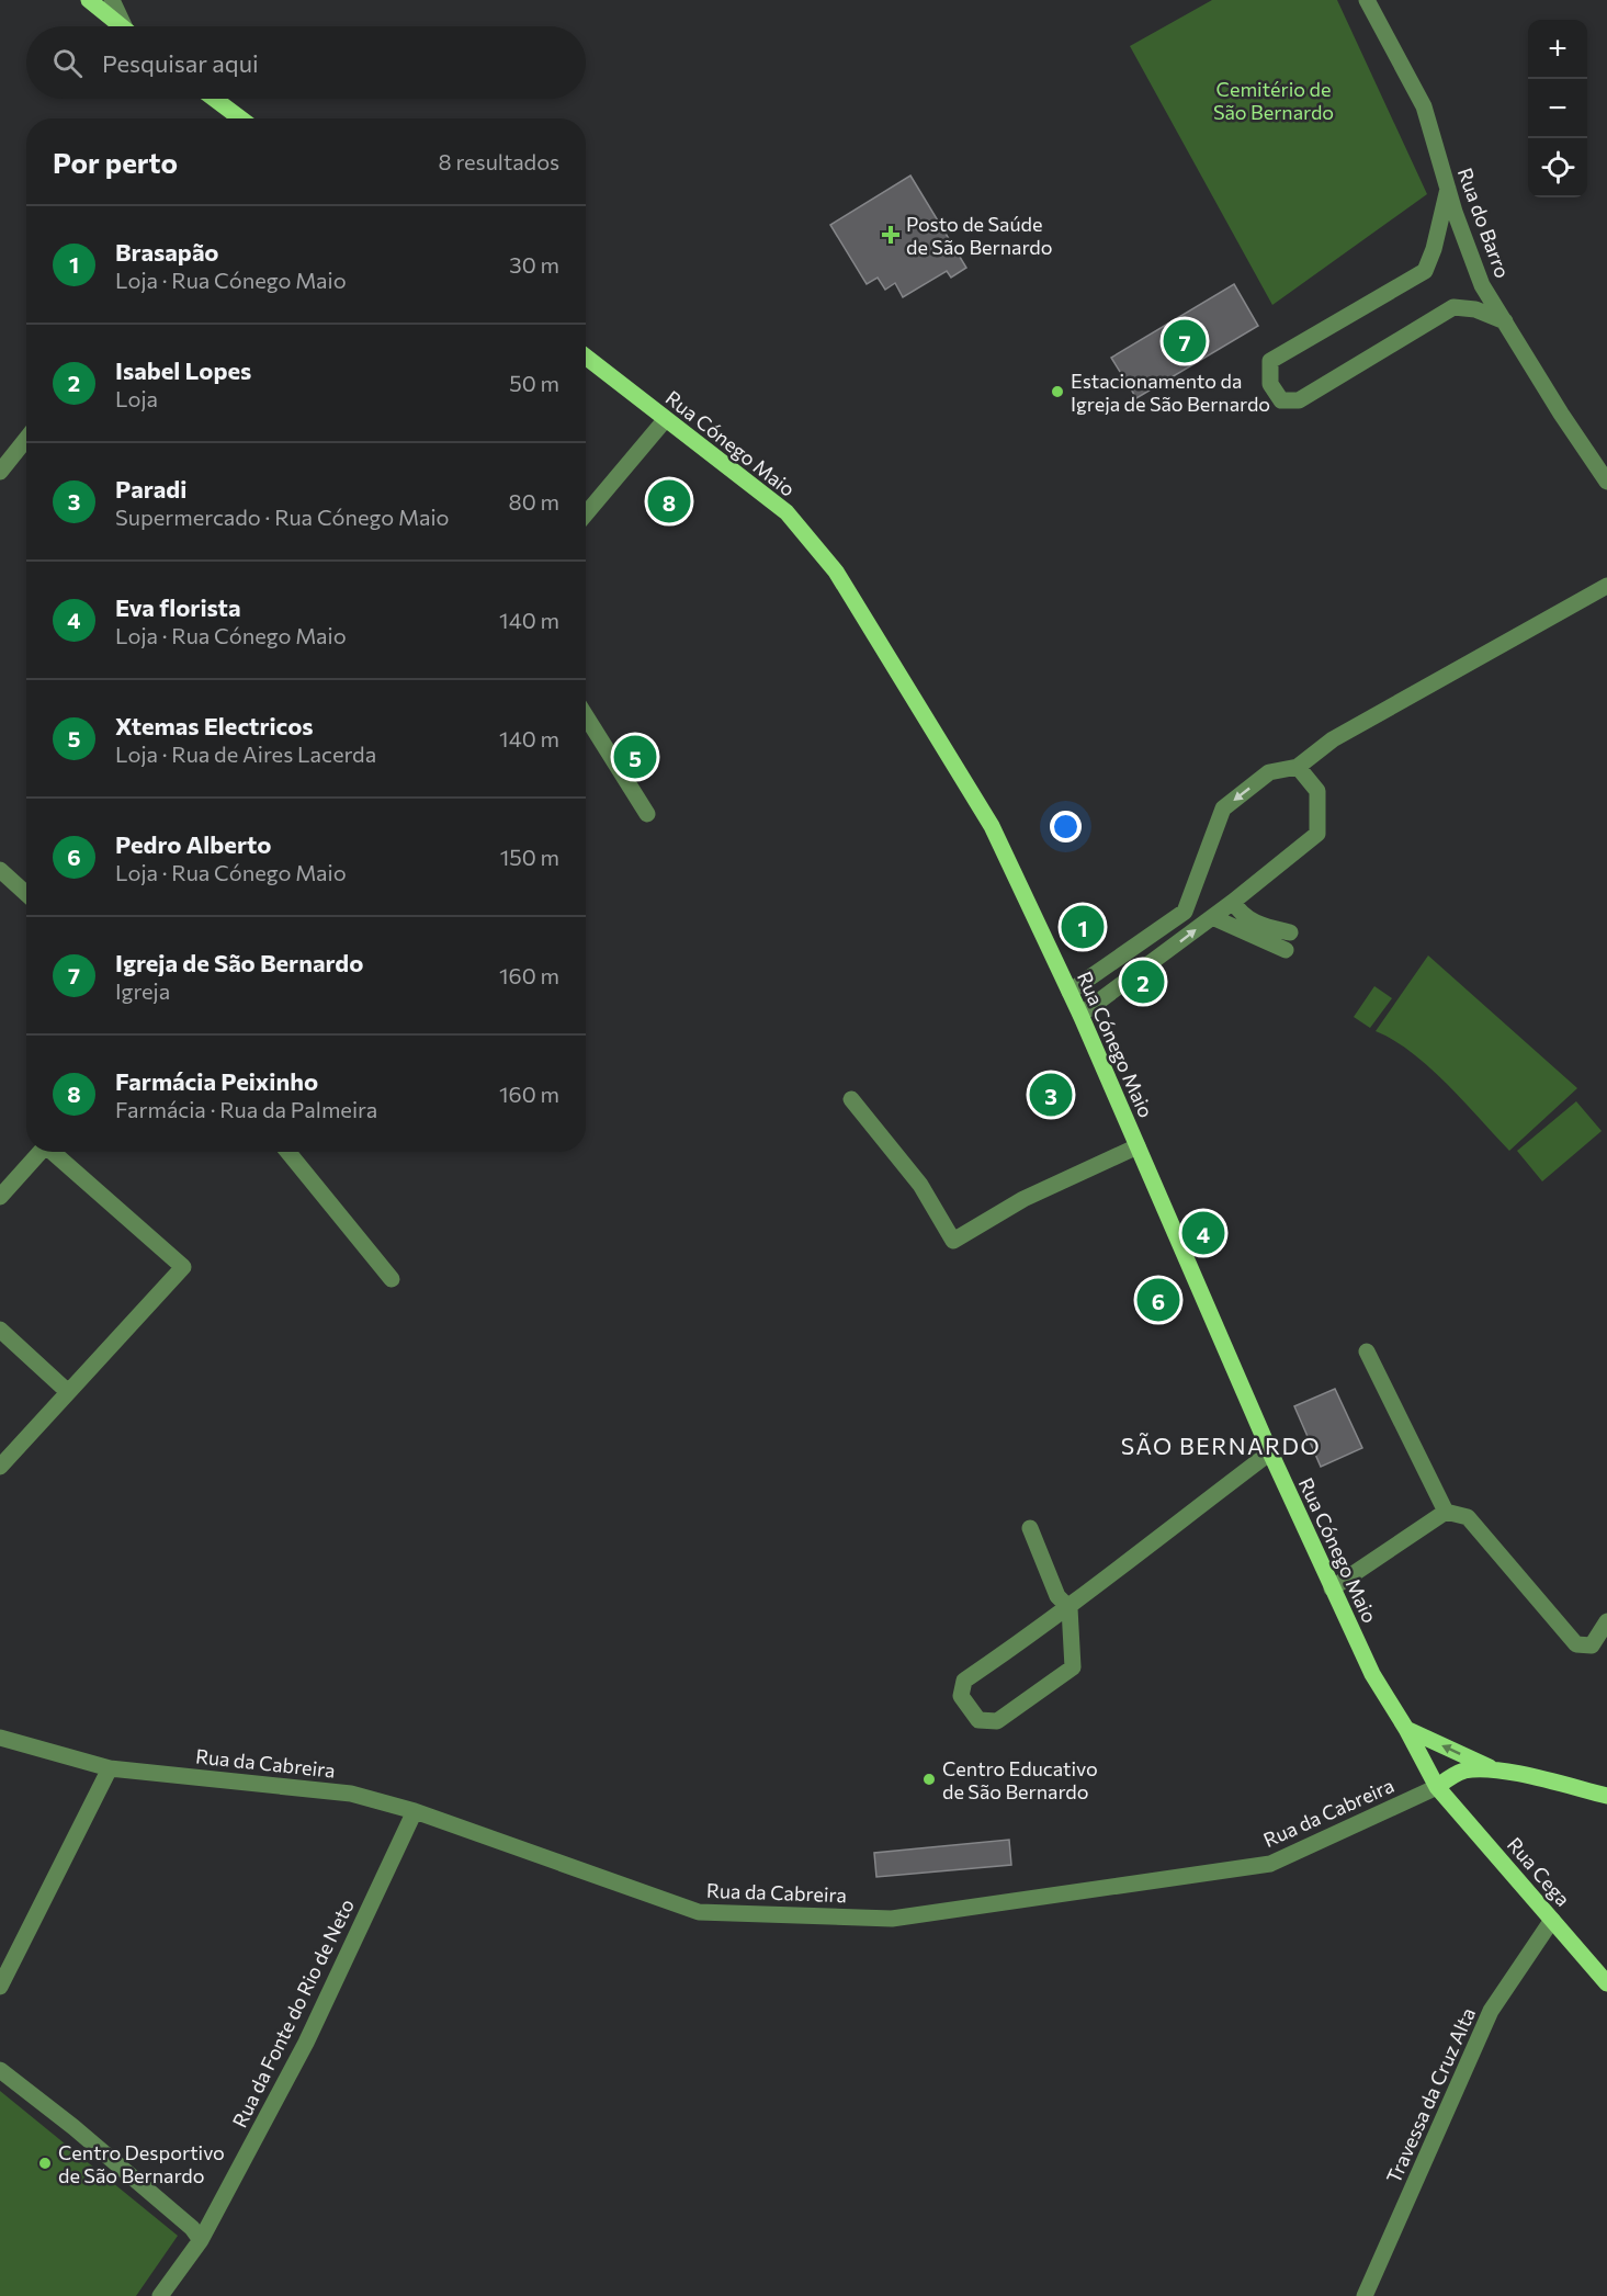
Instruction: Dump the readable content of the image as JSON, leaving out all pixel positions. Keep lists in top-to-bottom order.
{
  "streets": {
    "main road": ["Rua Cónego Maio", "Rua Cega"],
    "street": [
      "Rua do Barro",
      "Rua da Cabreira",
      "Rua da Fonte do Rio de Neto",
      "Travessa da Cruz Alta"
    ]
  },
  "crossings": [
    ["Rua Cónego Maio", "Rua da Cabreira"],
    ["Rua Cónego Maio", "Rua Cega"],
    ["Rua da Cabreira", "Rua Cega"],
    ["Rua da Cabreira", "Rua da Fonte do Rio de Neto"],
    ["Rua Cega", "Travessa da Cruz Alta"]
  ],
  "districts": ["SÃO BERNARDO"],
  "parks": ["Cemitério de São Bernardo"],
  "places": {
    "health": ["Posto de Saúde de São Bernardo"],
    "other": ["Estacionamento da Igreja de São Bernardo", "Centro Educativo de São Bernardo", "Centro Desportivo de São Bernardo"]
  },
  "page": {
    "map_buttons": ["+", "−"],
    "search": "Pesquisar aqui",
    "heading": ["Por perto", "8 resultados"],
    "list": [
      {
        "mark": "1",
        "name": "Brasapão",
        "note": "Loja · Rua Cónego Maio",
        "value": "30 m"
      },
      {
        "mark": "2",
        "name": "Isabel Lopes",
        "note": "Loja",
        "value": "50 m"
      },
      {
        "mark": "3",
        "name": "Paradi",
        "note": "Supermercado · Rua Cónego Maio",
        "value": "80 m"
      },
      {
        "mark": "4",
        "name": "Eva florista",
        "note": "Loja · Rua Cónego Maio",
        "value": "140 m"
      },
      {
        "mark": "5",
        "name": "Xtemas Electricos",
        "note": "Loja · Rua de Aires Lacerda",
        "value": "140 m"
      },
      {
        "mark": "6",
        "name": "Pedro Alberto",
        "note": "Loja · Rua Cónego Maio",
        "value": "150 m"
      },
      {
        "mark": "7",
        "name": "Igreja de São Bernardo",
        "note": "Igreja",
        "value": "160 m"
      },
      {
        "mark": "8",
        "name": "Farmácia Peixinho",
        "note": "Farmácia · Rua da Palmeira",
        "value": "160 m"
      }
    ],
    "pins": [
      "7",
      "8",
      "5",
      "1",
      "2",
      "3",
      "4",
      "6"
    ]
  }
}
